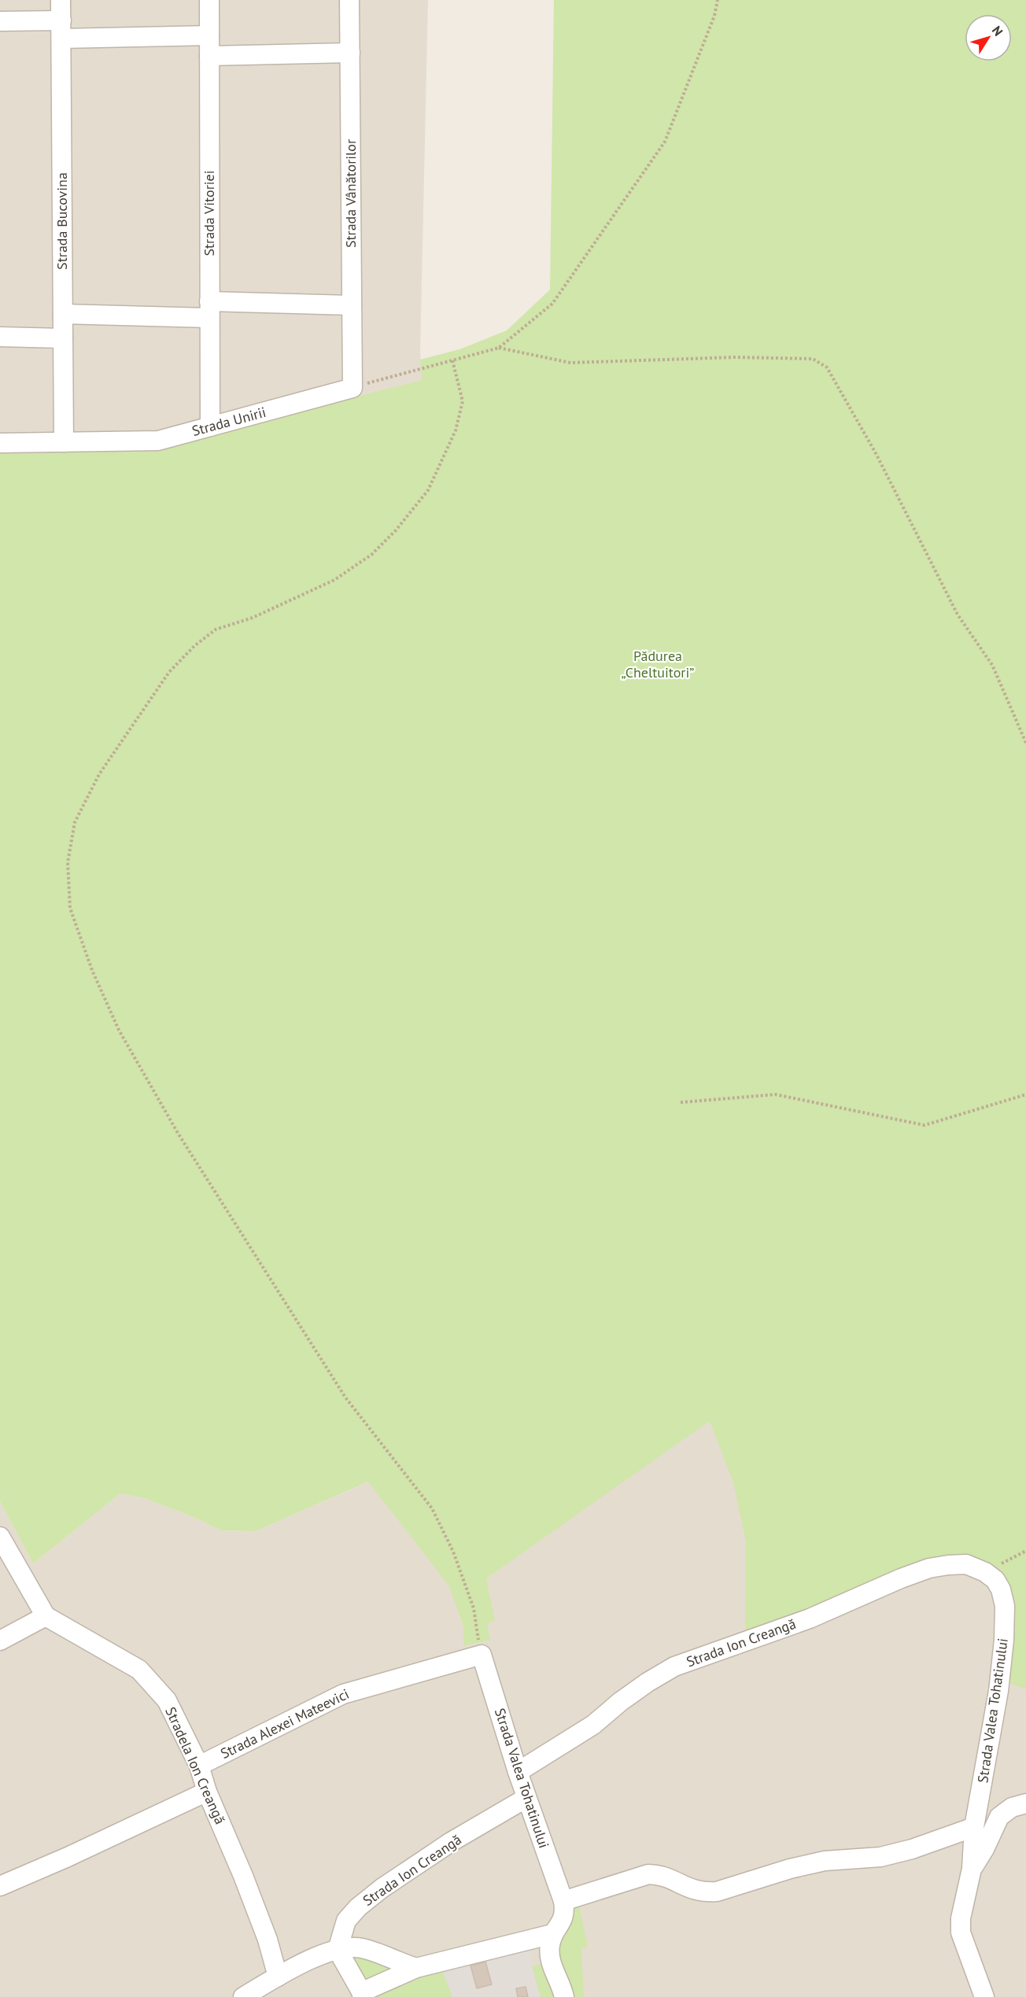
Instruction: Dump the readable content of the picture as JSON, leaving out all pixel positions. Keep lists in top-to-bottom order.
{
  "streets": {
    "street": [
      "Strada Vânătorilor",
      "Strada Vitoriei",
      "Strada Bucovina",
      "Strada Unirii",
      "Strada Ion Creangă",
      "Strada Valea Tohatinului",
      "Strada Alexei Mateevici",
      "Stradela Ion Creangă"
    ]
  },
  "crossings": [
    ["Strada Vânătorilor", "Strada Unirii"],
    ["Strada Vitoriei", "Strada Unirii"],
    ["Strada Bucovina", "Strada Unirii"],
    ["Strada Ion Creangă", "Strada Valea Tohatinului"],
    ["Strada Valea Tohatinului", "Strada Alexei Mateevici"],
    ["Strada Alexei Mateevici", "Stradela Ion Creangă"]
  ],
  "parks": ["Pădurea „Cheltuitori”"],
  "north": "top right"
}
